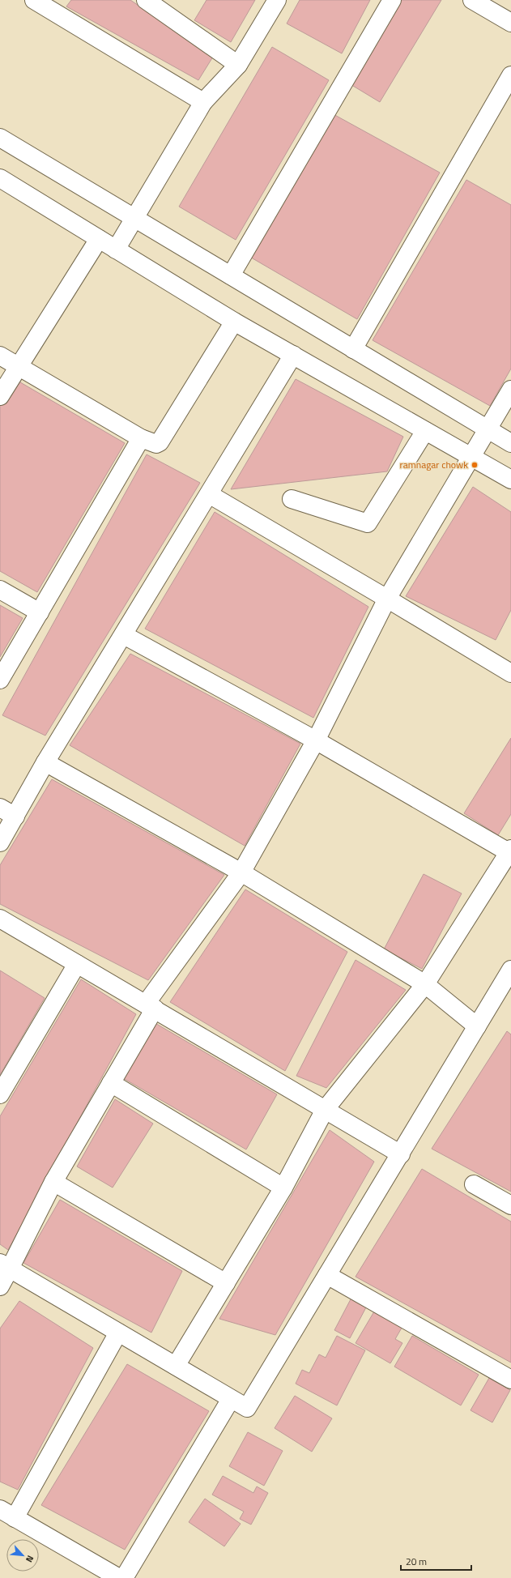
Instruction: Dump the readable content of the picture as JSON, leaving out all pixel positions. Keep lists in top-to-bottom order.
{
  "places": ["ramnagar chowk"],
  "scale_bar": "20 m",
  "north": "bottom right"
}
